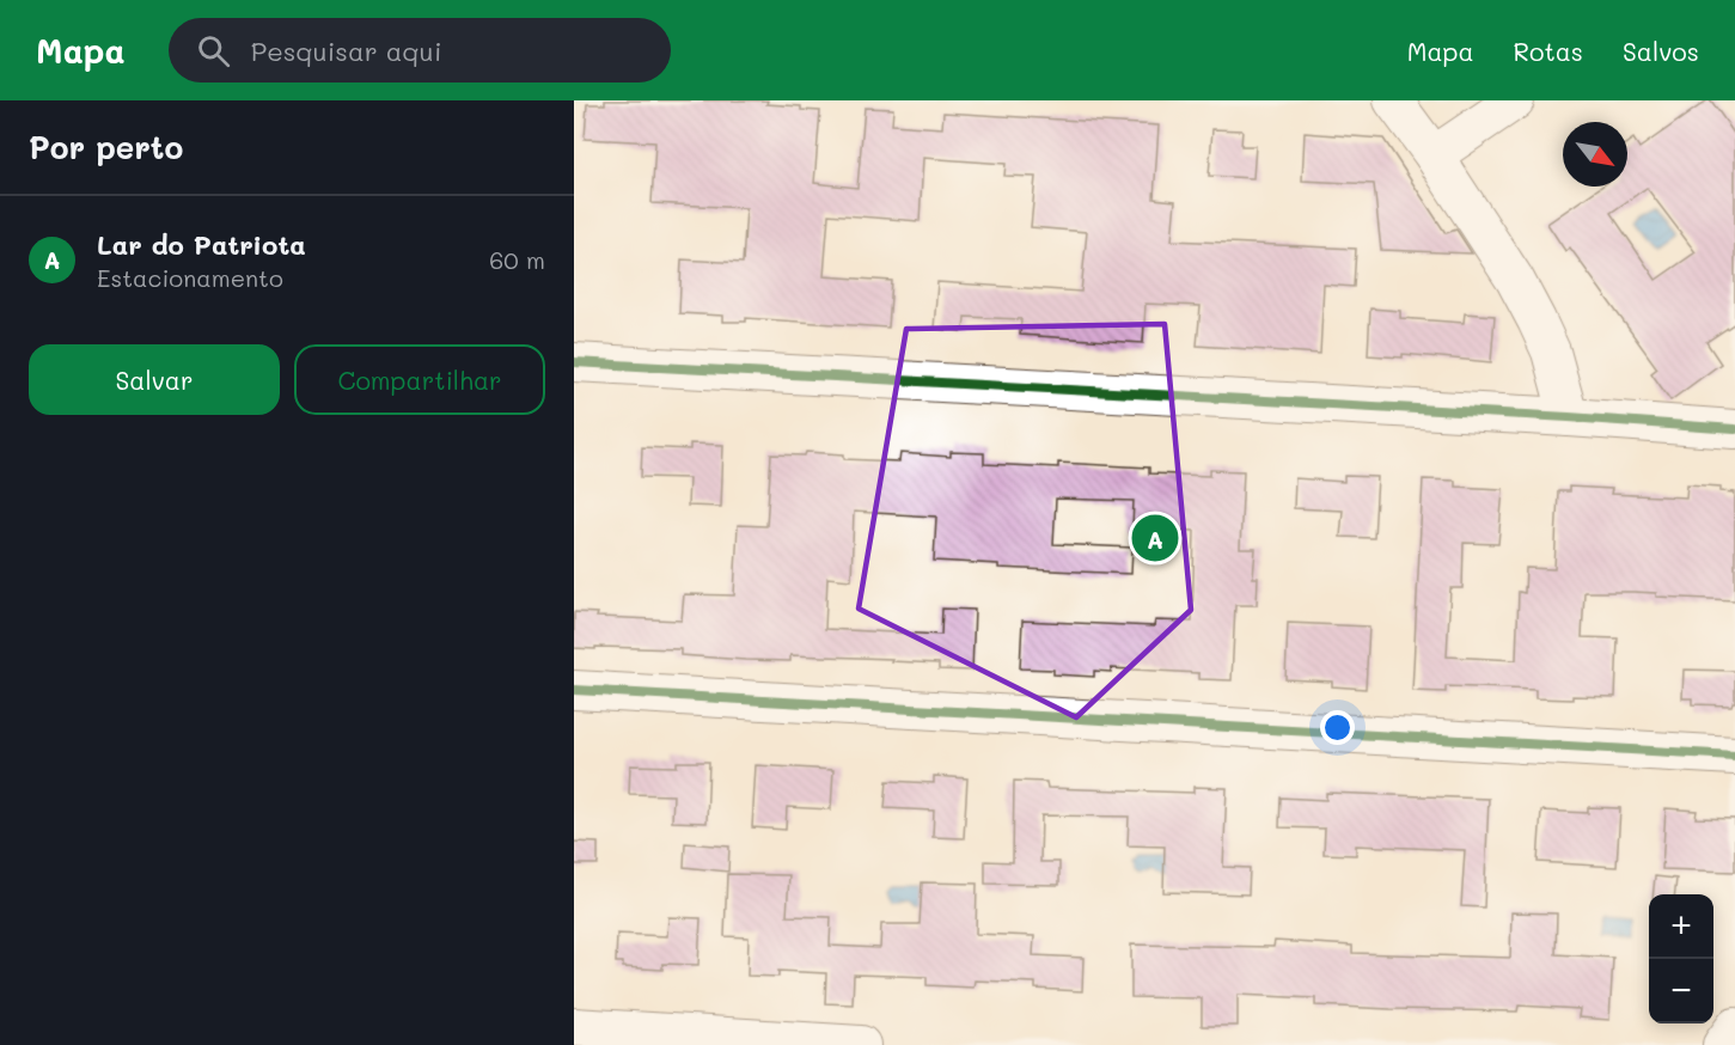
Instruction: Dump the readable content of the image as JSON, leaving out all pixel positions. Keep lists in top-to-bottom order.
{
  "north": "bottom right",
  "page": {
    "header": "Mapa",
    "search": "Pesquisar aqui",
    "nav": ["Mapa", "Rotas", "Salvos"],
    "heading": "Por perto",
    "list": [
      {
        "mark": "A",
        "name": "Lar do Patriota",
        "note": "Estacionamento",
        "value": "60 m"
      }
    ],
    "buttons": ["Salvar", "Compartilhar"],
    "pins": "A",
    "map_buttons": ["+", "−"]
  }
}
